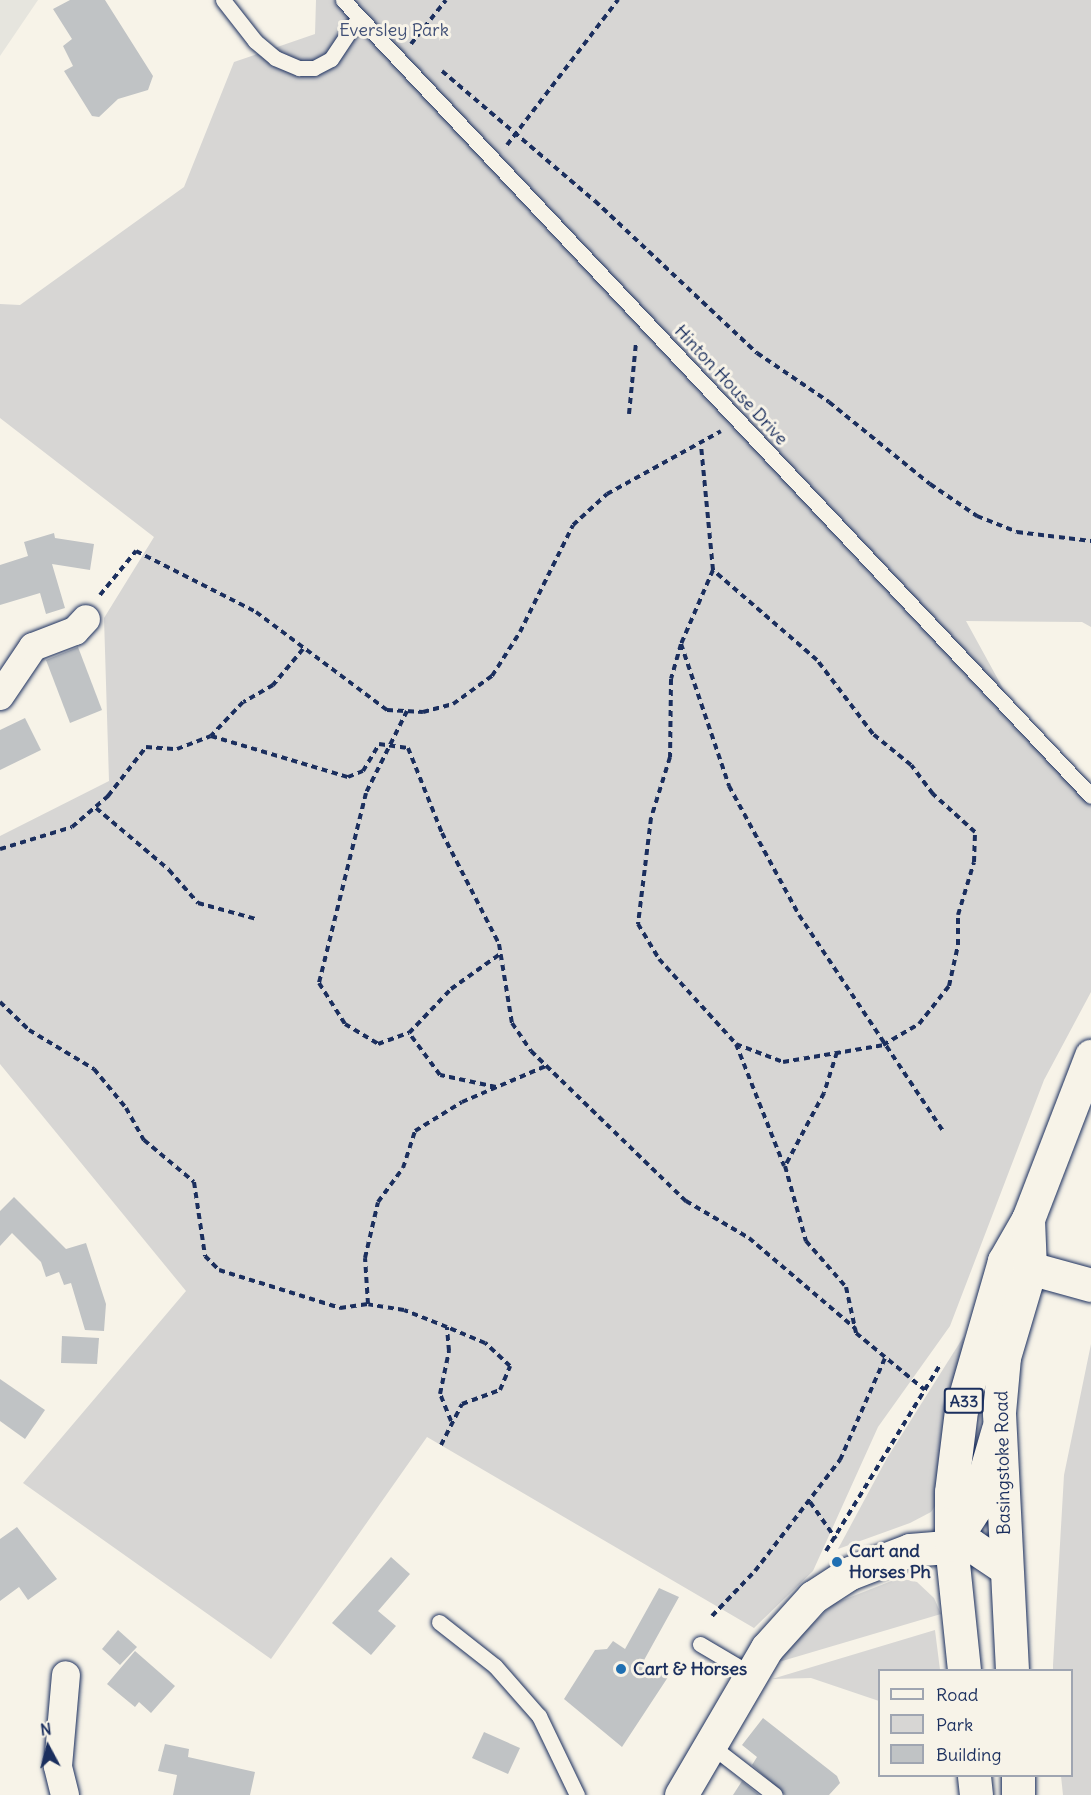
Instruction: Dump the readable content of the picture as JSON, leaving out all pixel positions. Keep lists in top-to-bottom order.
{
  "streets": {
    "main road": ["A33", "Basingstoke Road"],
    "lane": ["Hinton House Drive"]
  },
  "crossings": [
    ["A33", "Basingstoke Road"]
  ],
  "parks": ["Eversley Park"],
  "places": ["Cart and Horses Ph", "Cart & Horses"],
  "legend": ["Road", "Park", "Building"],
  "north": "top"
}
